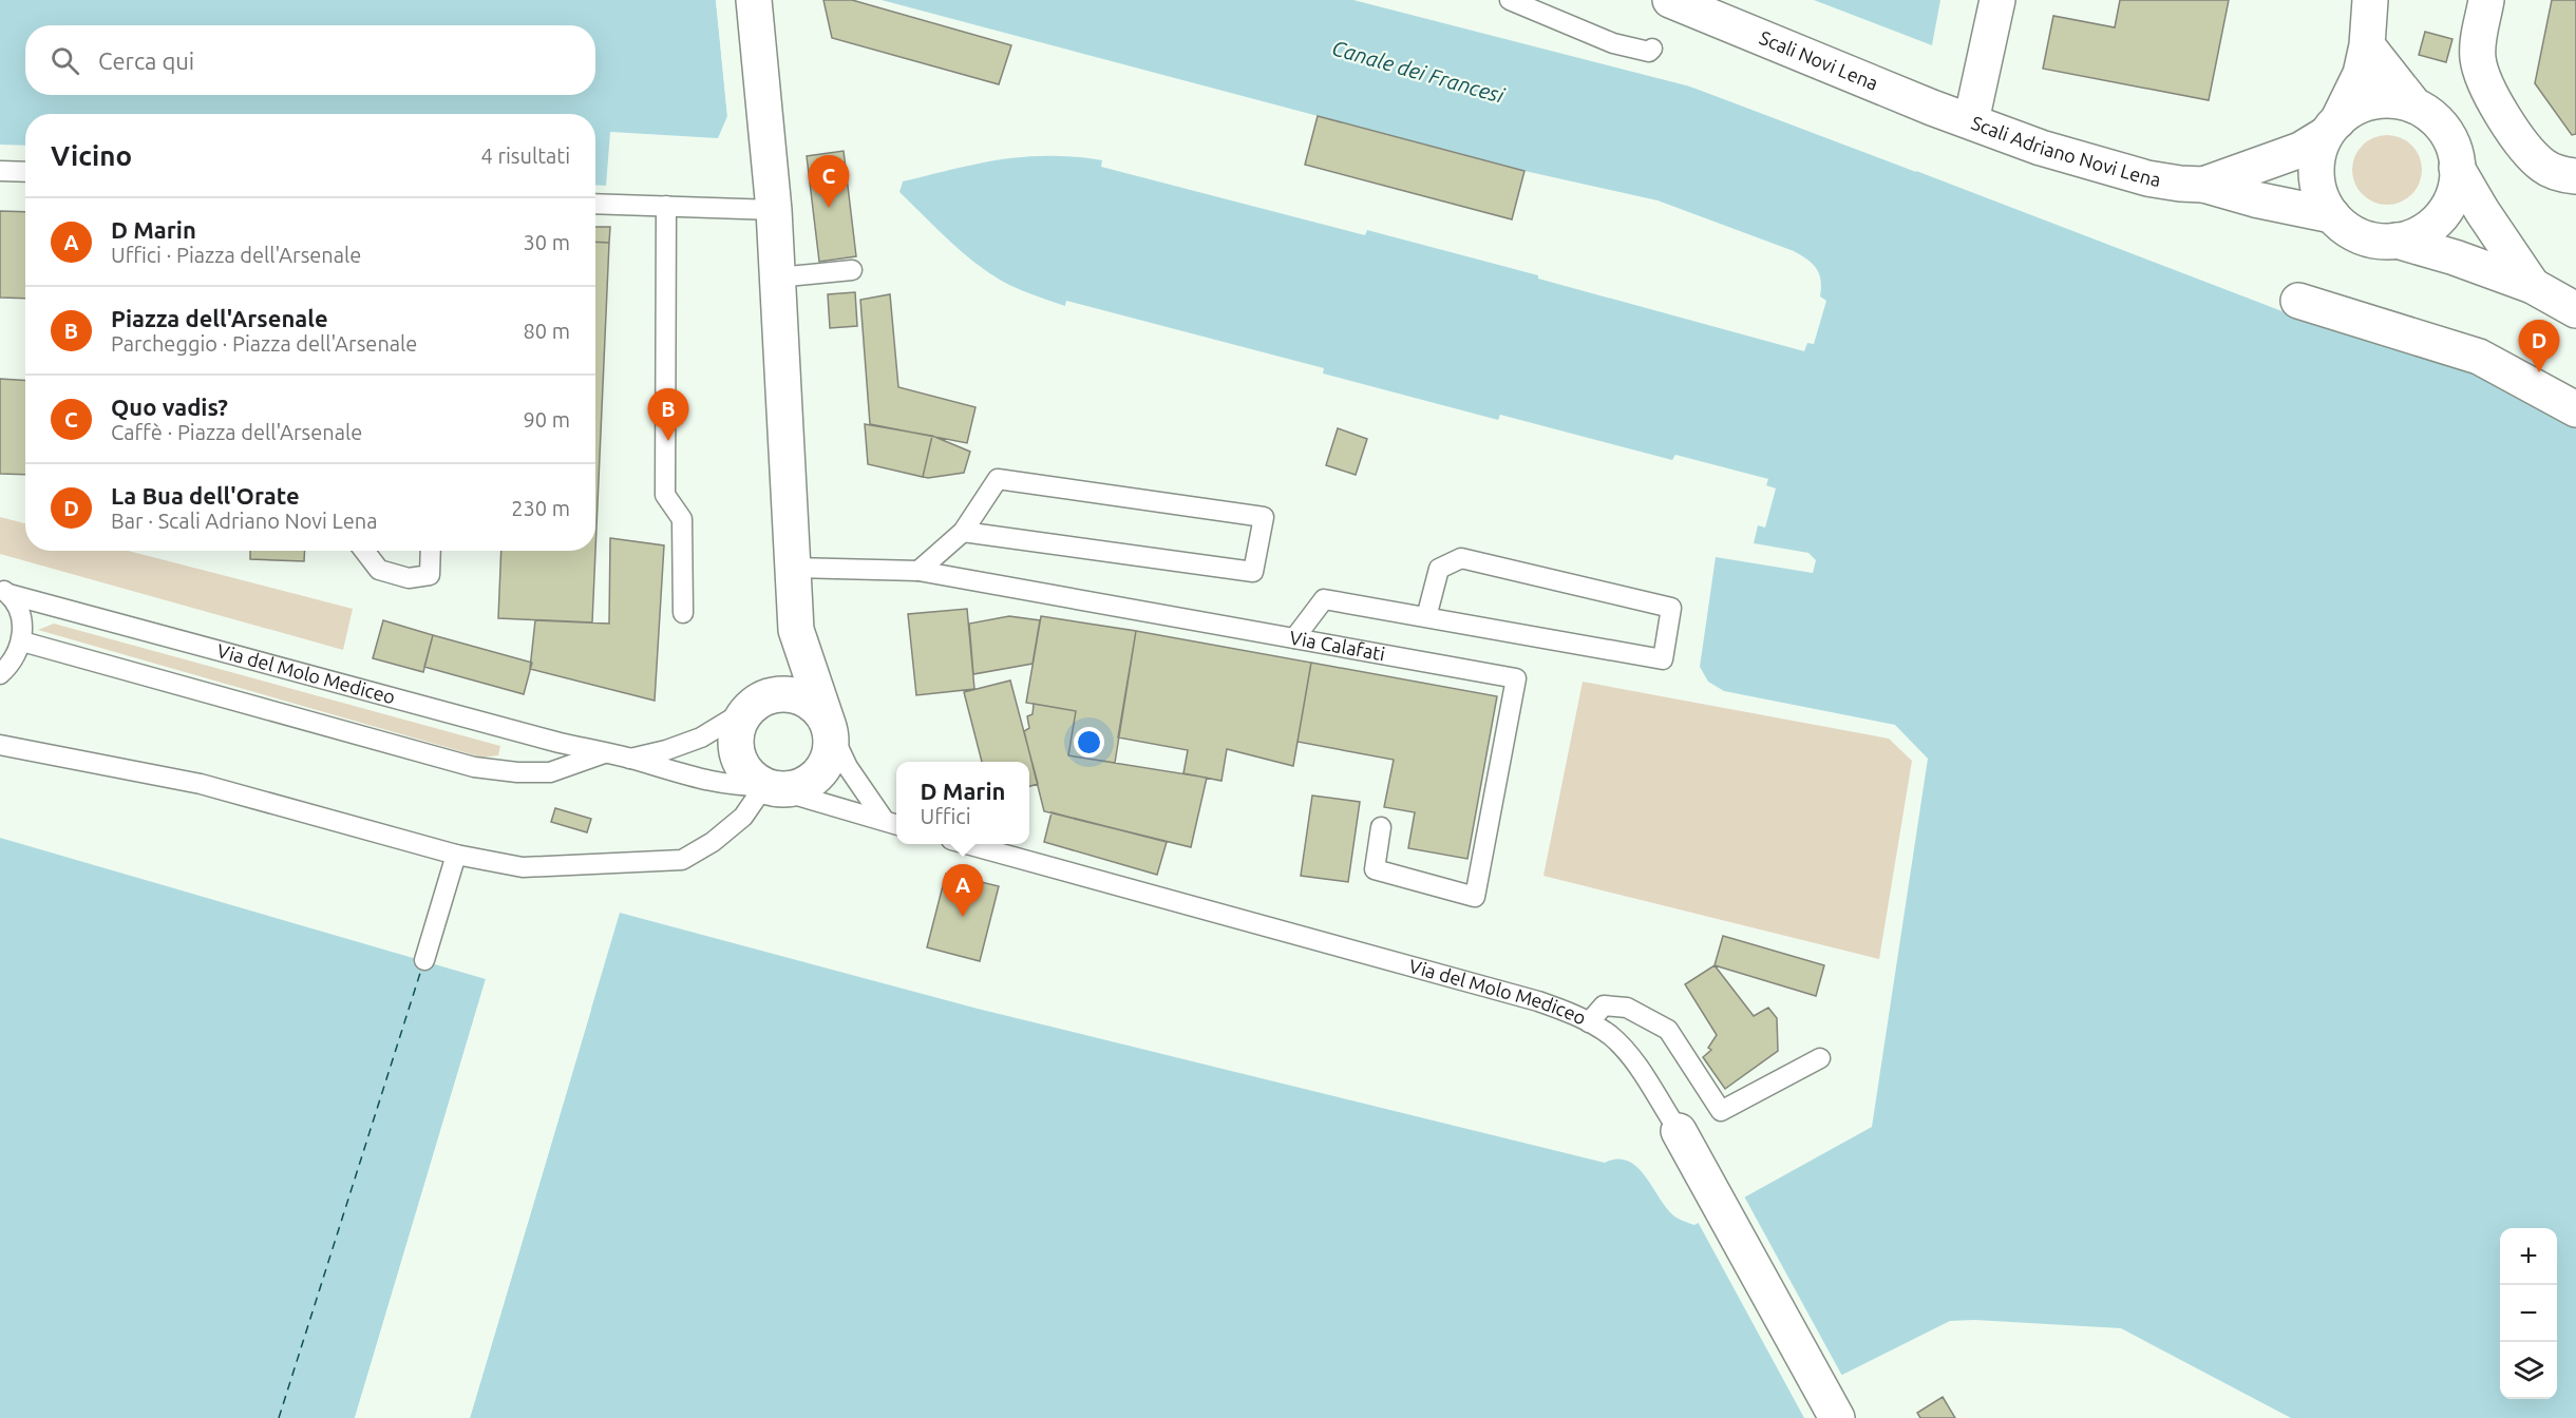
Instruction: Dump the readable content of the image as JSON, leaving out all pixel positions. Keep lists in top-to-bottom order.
{
  "streets": {
    "street": ["Scali Novi Lena", "Scali Adriano Novi Lena", "Via del Molo Mediceo"],
    "lane": ["Via Calafati"]
  },
  "crossings": [
    ["Scali Novi Lena", "Scali Adriano Novi Lena"]
  ],
  "water": ["Canale dei Francesi"],
  "page": {
    "search": "Cerca qui",
    "heading": ["Vicino", "4 risultati"],
    "pins": [
      "C",
      "D",
      "B",
      "A"
    ],
    "list": [
      {
        "mark": "A",
        "name": "D Marin",
        "note": "Uffici · Piazza dell'Arsenale",
        "value": "30 m"
      },
      {
        "mark": "B",
        "name": "Piazza dell'Arsenale",
        "note": "Parcheggio · Piazza dell'Arsenale",
        "value": "80 m"
      },
      {
        "mark": "C",
        "name": "Quo vadis?",
        "note": "Caffè · Piazza dell'Arsenale",
        "value": "90 m"
      },
      {
        "mark": "D",
        "name": "La Bua dell'Orate",
        "note": "Bar · Scali Adriano Novi Lena",
        "value": "230 m"
      }
    ],
    "popup": ["D Marin", "Uffici"],
    "map_buttons": ["+", "−"]
  }
}
